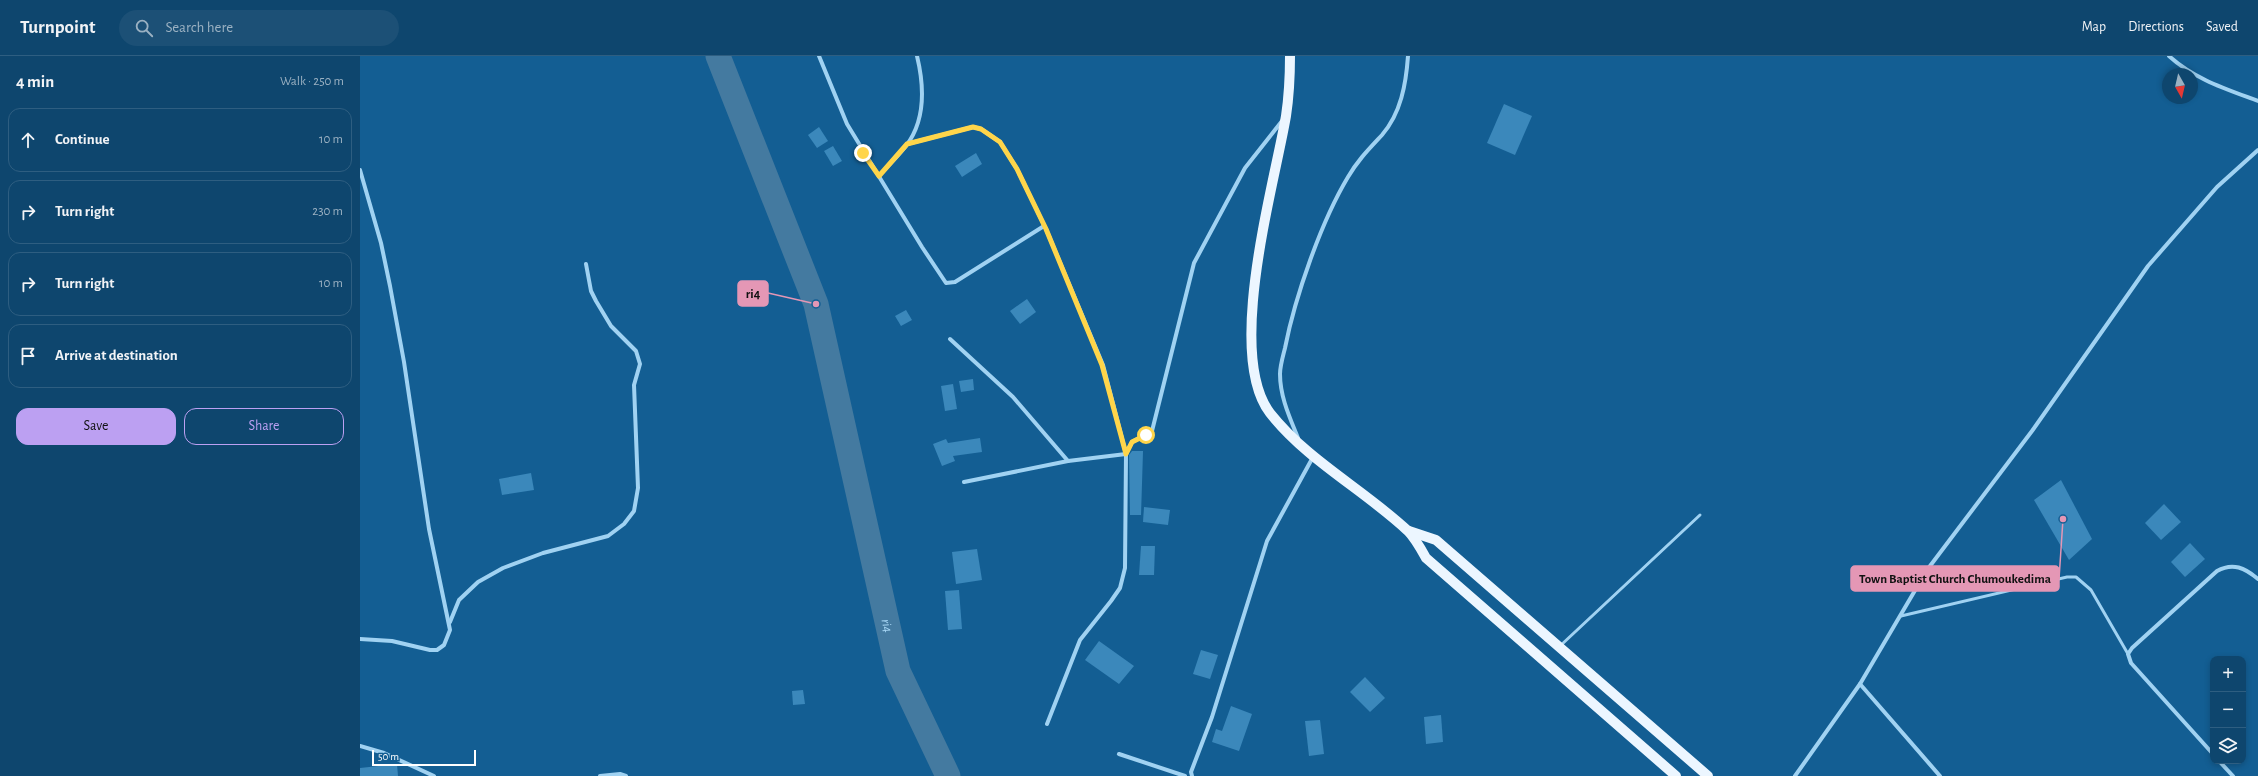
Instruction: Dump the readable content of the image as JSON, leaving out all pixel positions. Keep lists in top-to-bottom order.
{
  "water": ["ri4"],
  "places": ["ri4", "Town Baptist Church Chumoukedima"],
  "scale_bar": "50 m",
  "north": "bottom",
  "page": {
    "header": "Turnpoint",
    "search": "Search here",
    "nav": ["Map", "Directions", "Saved"],
    "heading": ["4 min", "Walk · 250 m"],
    "list": [
      ["Continue", "10 m"],
      ["Turn right", "230 m"],
      ["Turn right", "10 m"],
      "Arrive at destination"
    ],
    "buttons": ["Save", "Share"],
    "map_buttons": ["+", "−"],
    "scale": "50 m"
  }
}
